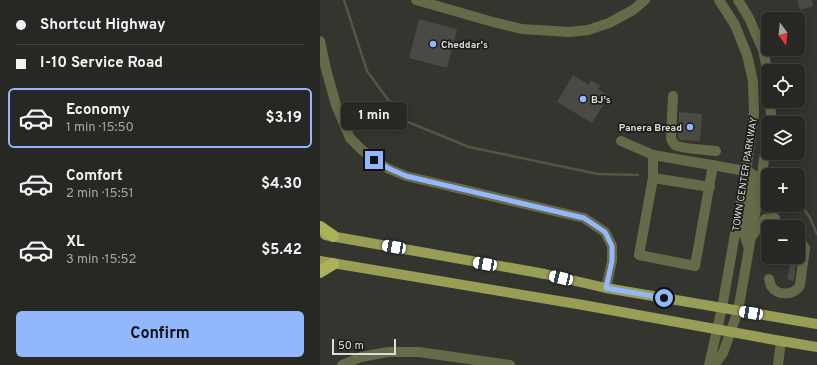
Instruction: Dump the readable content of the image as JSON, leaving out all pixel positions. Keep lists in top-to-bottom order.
{
  "streets": {
    "street": ["TOWN CENTER PARKWAY"]
  },
  "places": ["Cheddar's", "BJ's", "Panera Bread"],
  "scale_bar": "50 m",
  "north": "bottom",
  "page": {
    "banner": ["Shortcut Highway", "I-10 Service Road"],
    "map_buttons": ["+", "−"],
    "list": [
      {
        "name": "Economy",
        "note": "1 min · 15:50",
        "value": "$3.19"
      },
      {
        "name": "Comfort",
        "note": "2 min · 15:51",
        "value": "$4.30"
      },
      {
        "name": "XL",
        "note": "3 min · 15:52",
        "value": "$5.42"
      }
    ],
    "bubble": "1 min",
    "buttons": "Confirm",
    "scale": "50 m"
  }
}
